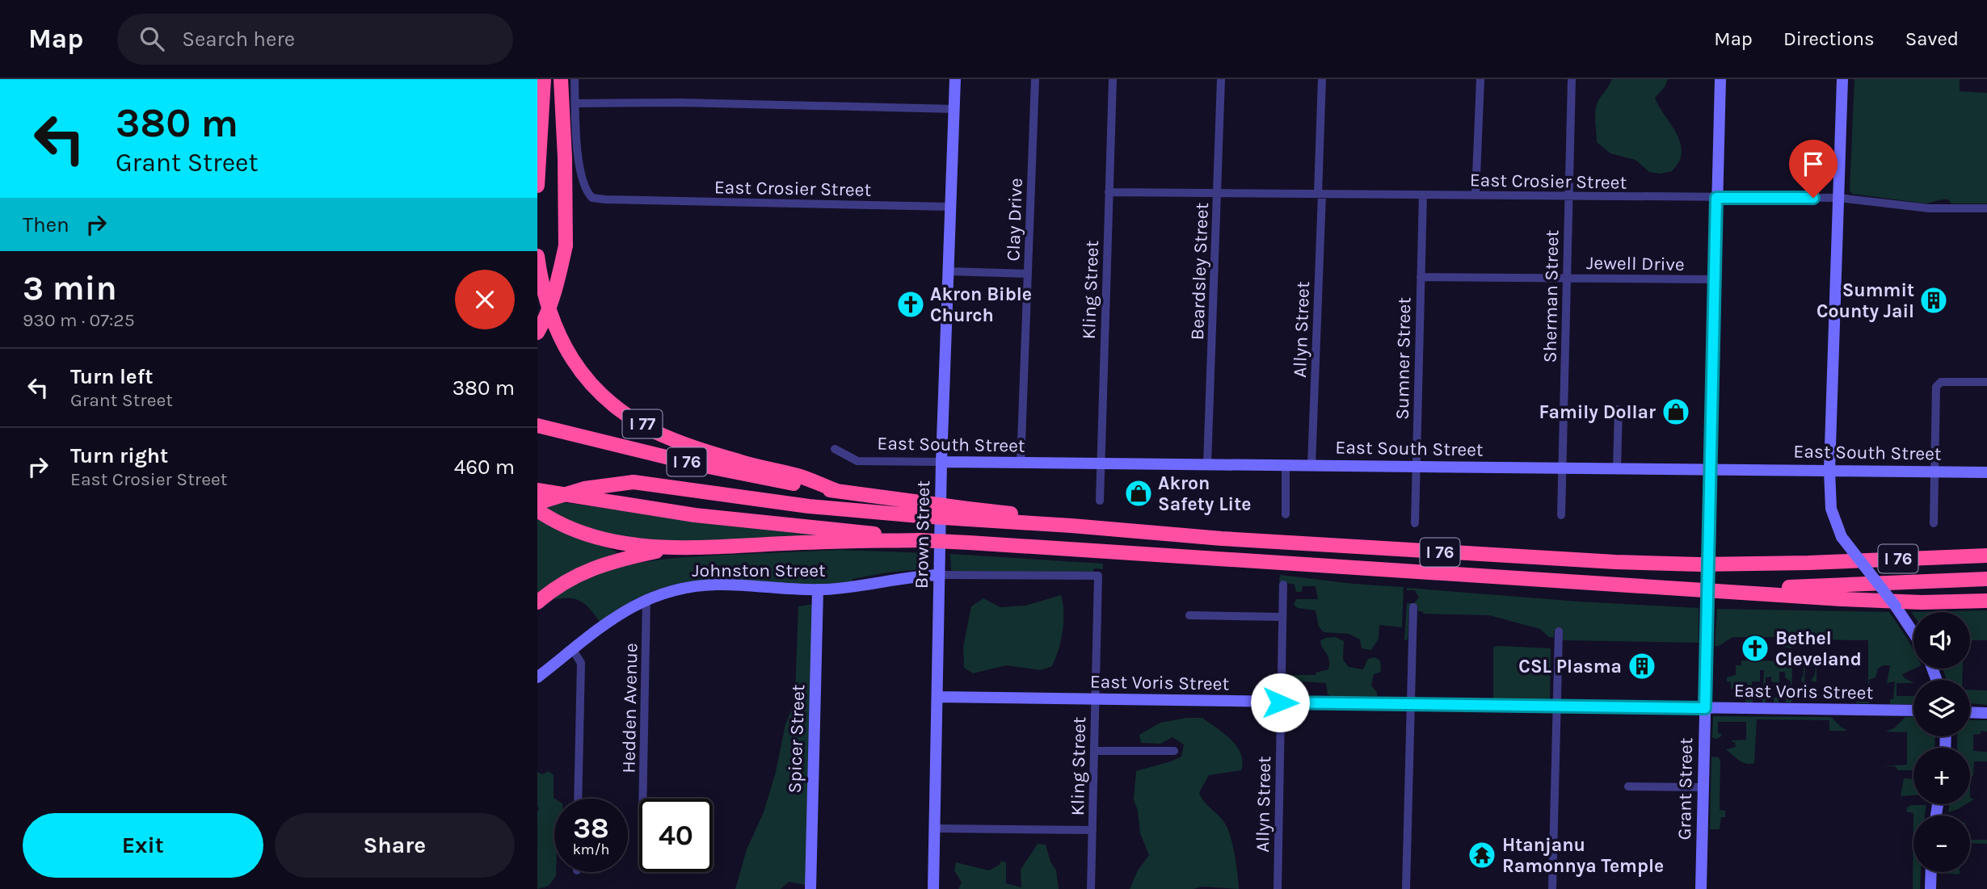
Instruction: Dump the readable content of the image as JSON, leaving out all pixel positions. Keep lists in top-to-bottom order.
{
  "streets": {
    "highway": ["I 77", "I 76"],
    "main road": [
      "East South Street",
      "Brown Street",
      "Johnston Street",
      "East Voris Street",
      "Spicer Street",
      "Grant Street"
    ],
    "street": [
      "East Crosier Street",
      "Clay Drive",
      "Jewell Drive",
      "Beardsley Street",
      "Kling Street",
      "Sherman Street",
      "Allyn Street",
      "Sumner Street",
      "Hedden Avenue"
    ]
  },
  "crossings": [
    ["East Crosier Street", "Beardsley Street"],
    ["East Crosier Street", "Kling Street"],
    ["East Crosier Street", "Sherman Street"],
    ["East Crosier Street", "Allyn Street"],
    ["East Crosier Street", "Sumner Street"],
    ["East Crosier Street", "Brown Street"],
    ["East Crosier Street", "Grant Street"],
    ["Clay Drive", "East South Street"],
    ["Jewell Drive", "Sherman Street"],
    ["Jewell Drive", "Sumner Street"],
    ["Jewell Drive", "Grant Street"],
    ["Beardsley Street", "East South Street"],
    ["Kling Street", "East South Street"],
    ["Kling Street", "Brown Street"],
    ["Kling Street", "Johnston Street"],
    ["Kling Street", "East Voris Street"],
    ["Sherman Street", "East South Street"],
    ["Allyn Street", "East South Street"],
    ["Allyn Street", "East Voris Street"],
    ["Sumner Street", "East South Street"],
    ["I 77", "I 76"],
    ["East South Street", "Brown Street"],
    ["East South Street", "Grant Street"],
    ["Brown Street", "Johnston Street"],
    ["Brown Street", "East Voris Street"],
    ["Johnston Street", "Hedden Avenue"],
    ["Johnston Street", "Spicer Street"],
    ["East Voris Street", "Grant Street"]
  ],
  "places": {
    "building": ["Summit County Jail", "CSL Plasma"],
    "church": ["Akron Bible Church", "Bethel Cleveland"],
    "shop": ["Family Dollar", "Akron Safety Lite"],
    "temple": ["Htanjanu Ramonnya Temple"]
  },
  "page": {
    "header": "Map",
    "search": "Search here",
    "nav": ["Map", "Directions", "Saved"],
    "turn": ["380 m", "Grant Street"],
    "then": "Then",
    "heading": ["3 min", "930 m · 07:25"],
    "list": [
      {
        "name": "Turn left",
        "note": "Grant Street",
        "value": "380 m"
      },
      {
        "name": "Turn right",
        "note": "East Crosier Street",
        "value": "460 m"
      }
    ],
    "map_buttons": ["+", "−"],
    "speed": "38 km/h",
    "limit": "40",
    "buttons": ["Exit", "Share"]
  }
}
